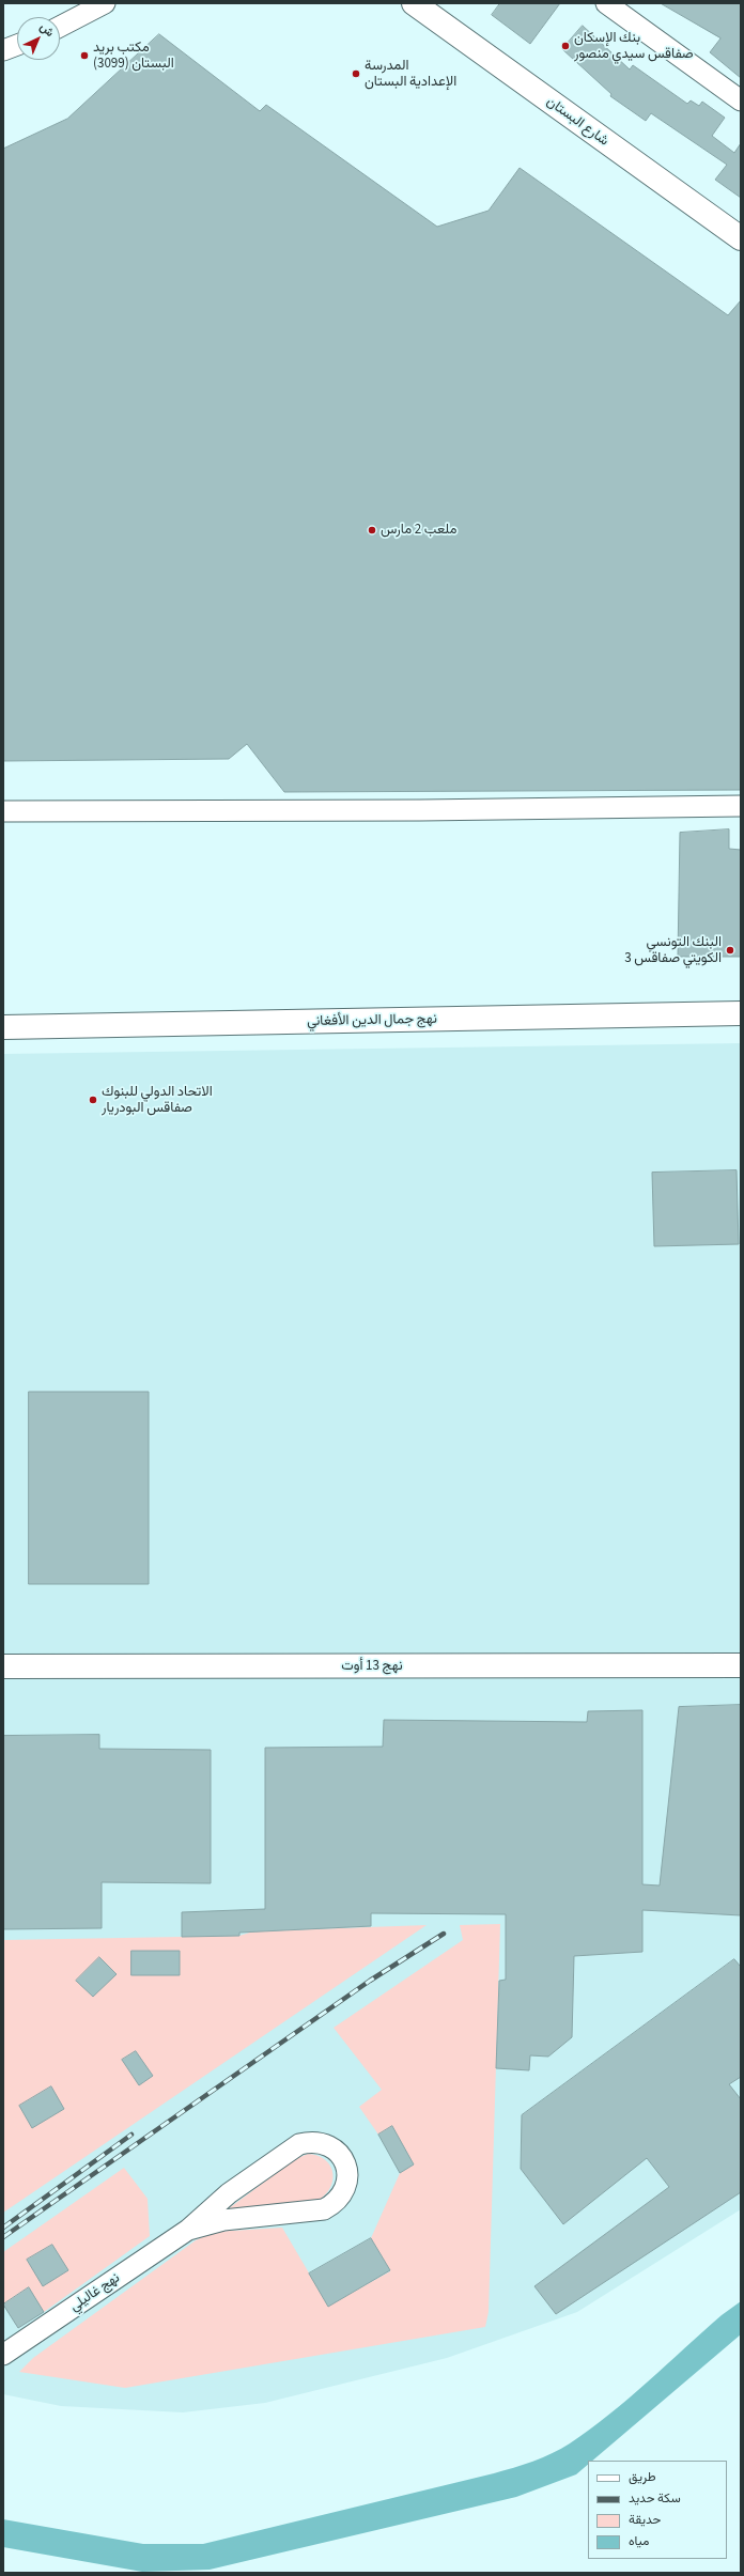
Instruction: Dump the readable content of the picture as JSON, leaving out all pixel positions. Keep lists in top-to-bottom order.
{
  "streets": {
    "main road": ["شارع البستان", "نهج جمال الدين الأفغاني", "نهج 13 أوت"],
    "street": ["نهج غاليلي"]
  },
  "places": [
    "بنك الإسكان صفاقس سيدي منصور",
    "مكتب بريد البستان (3099)",
    "المدرسة الإعدادية البستان",
    "ملعب 2 مارس",
    "البنك التونسي الكويتي صفاقس 3",
    "الاتحاد الدولي للبنوك صفاقس البودريار"
  ],
  "legend": [
    "طريق",
    "سكة حديد",
    "حديقة",
    "مياه"
  ],
  "north": "top right"
}
